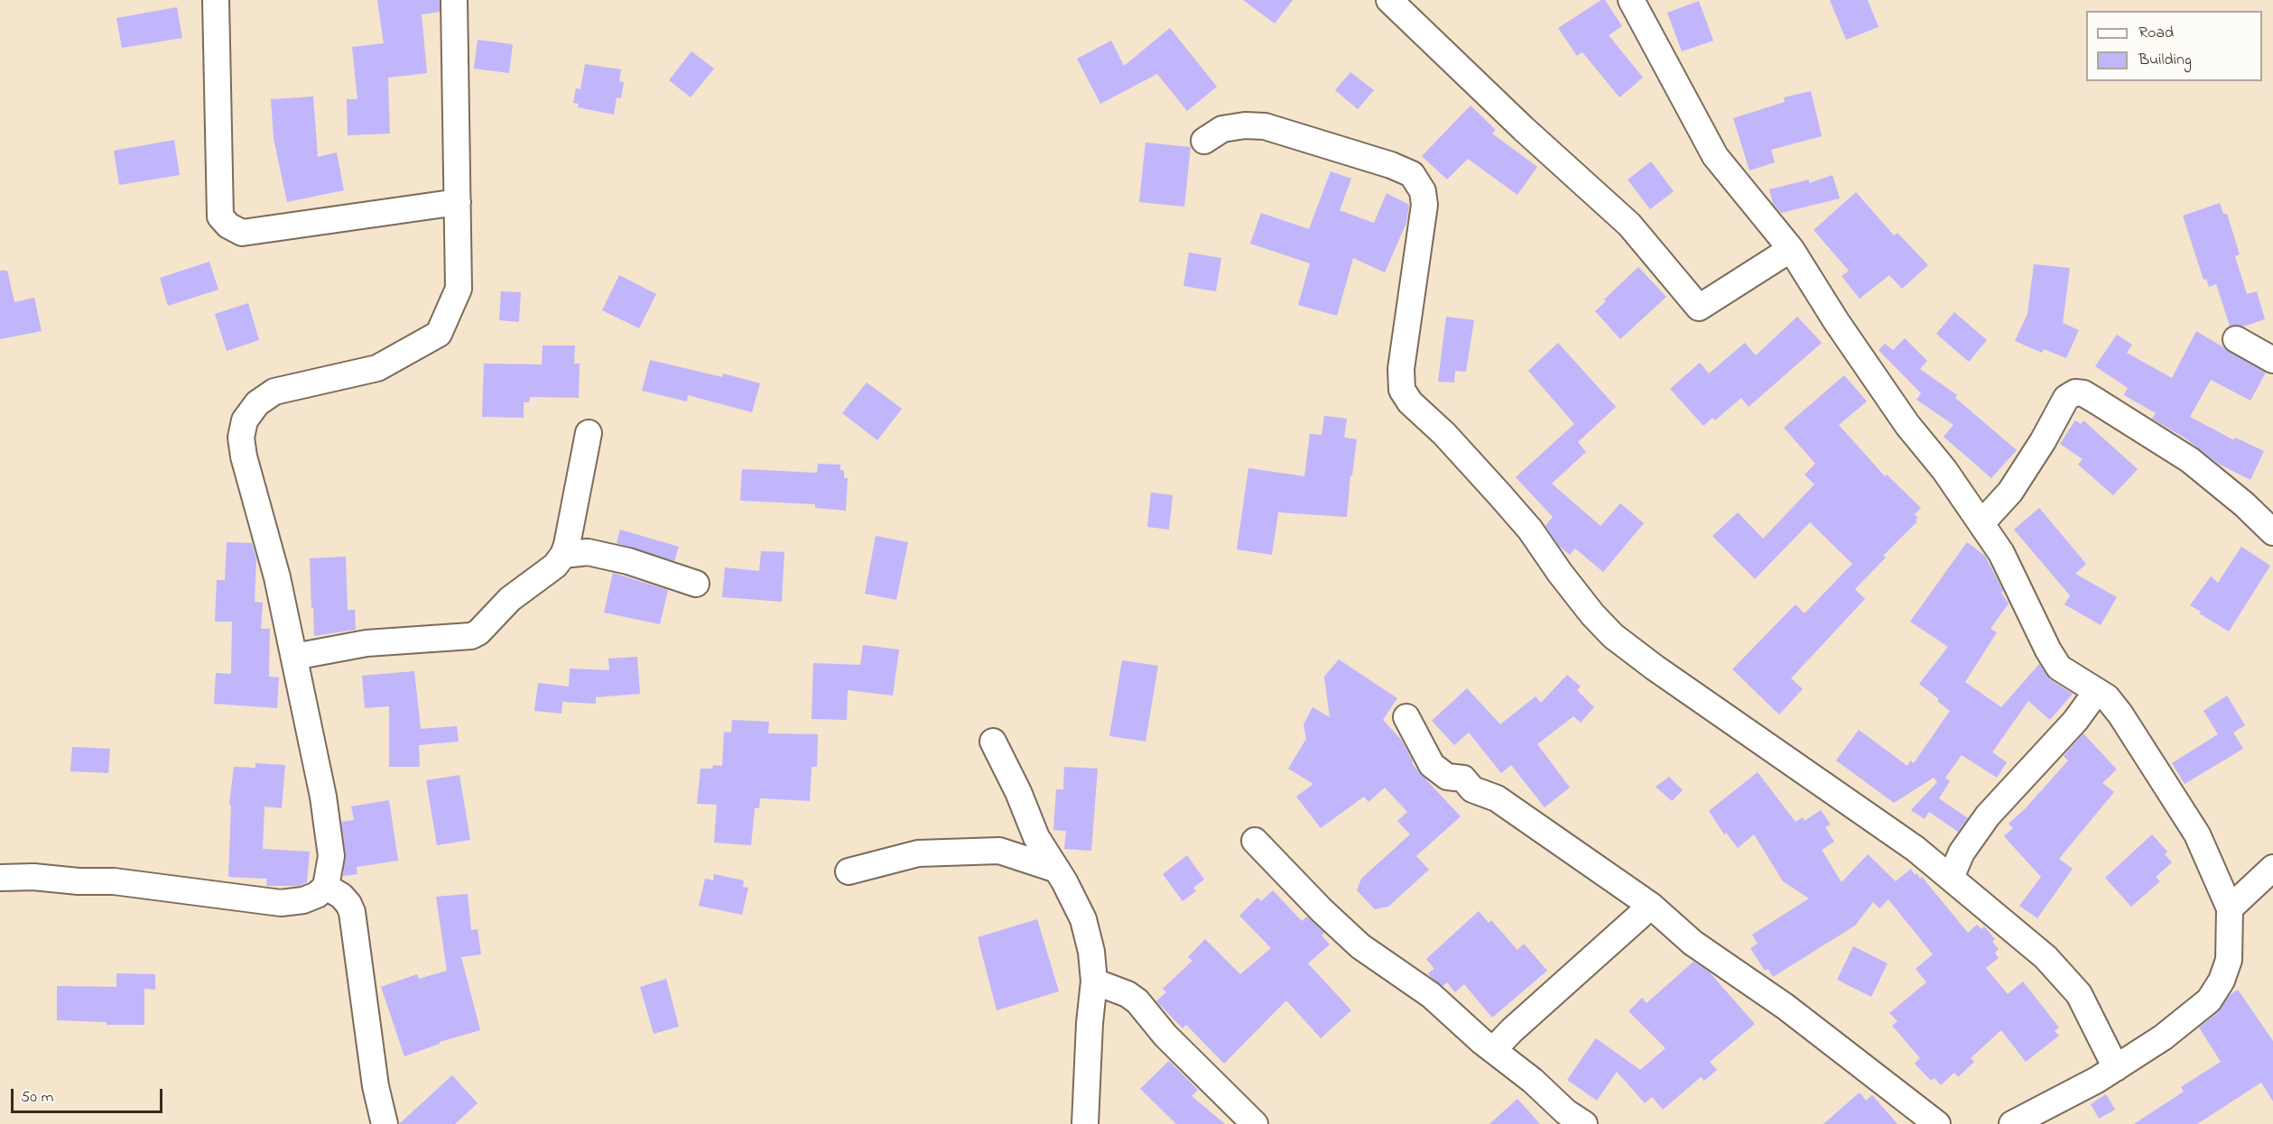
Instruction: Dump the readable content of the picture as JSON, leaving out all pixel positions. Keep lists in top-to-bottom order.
{
  "legend": ["Road", "Building"],
  "scale_bar": "50 m"
}
